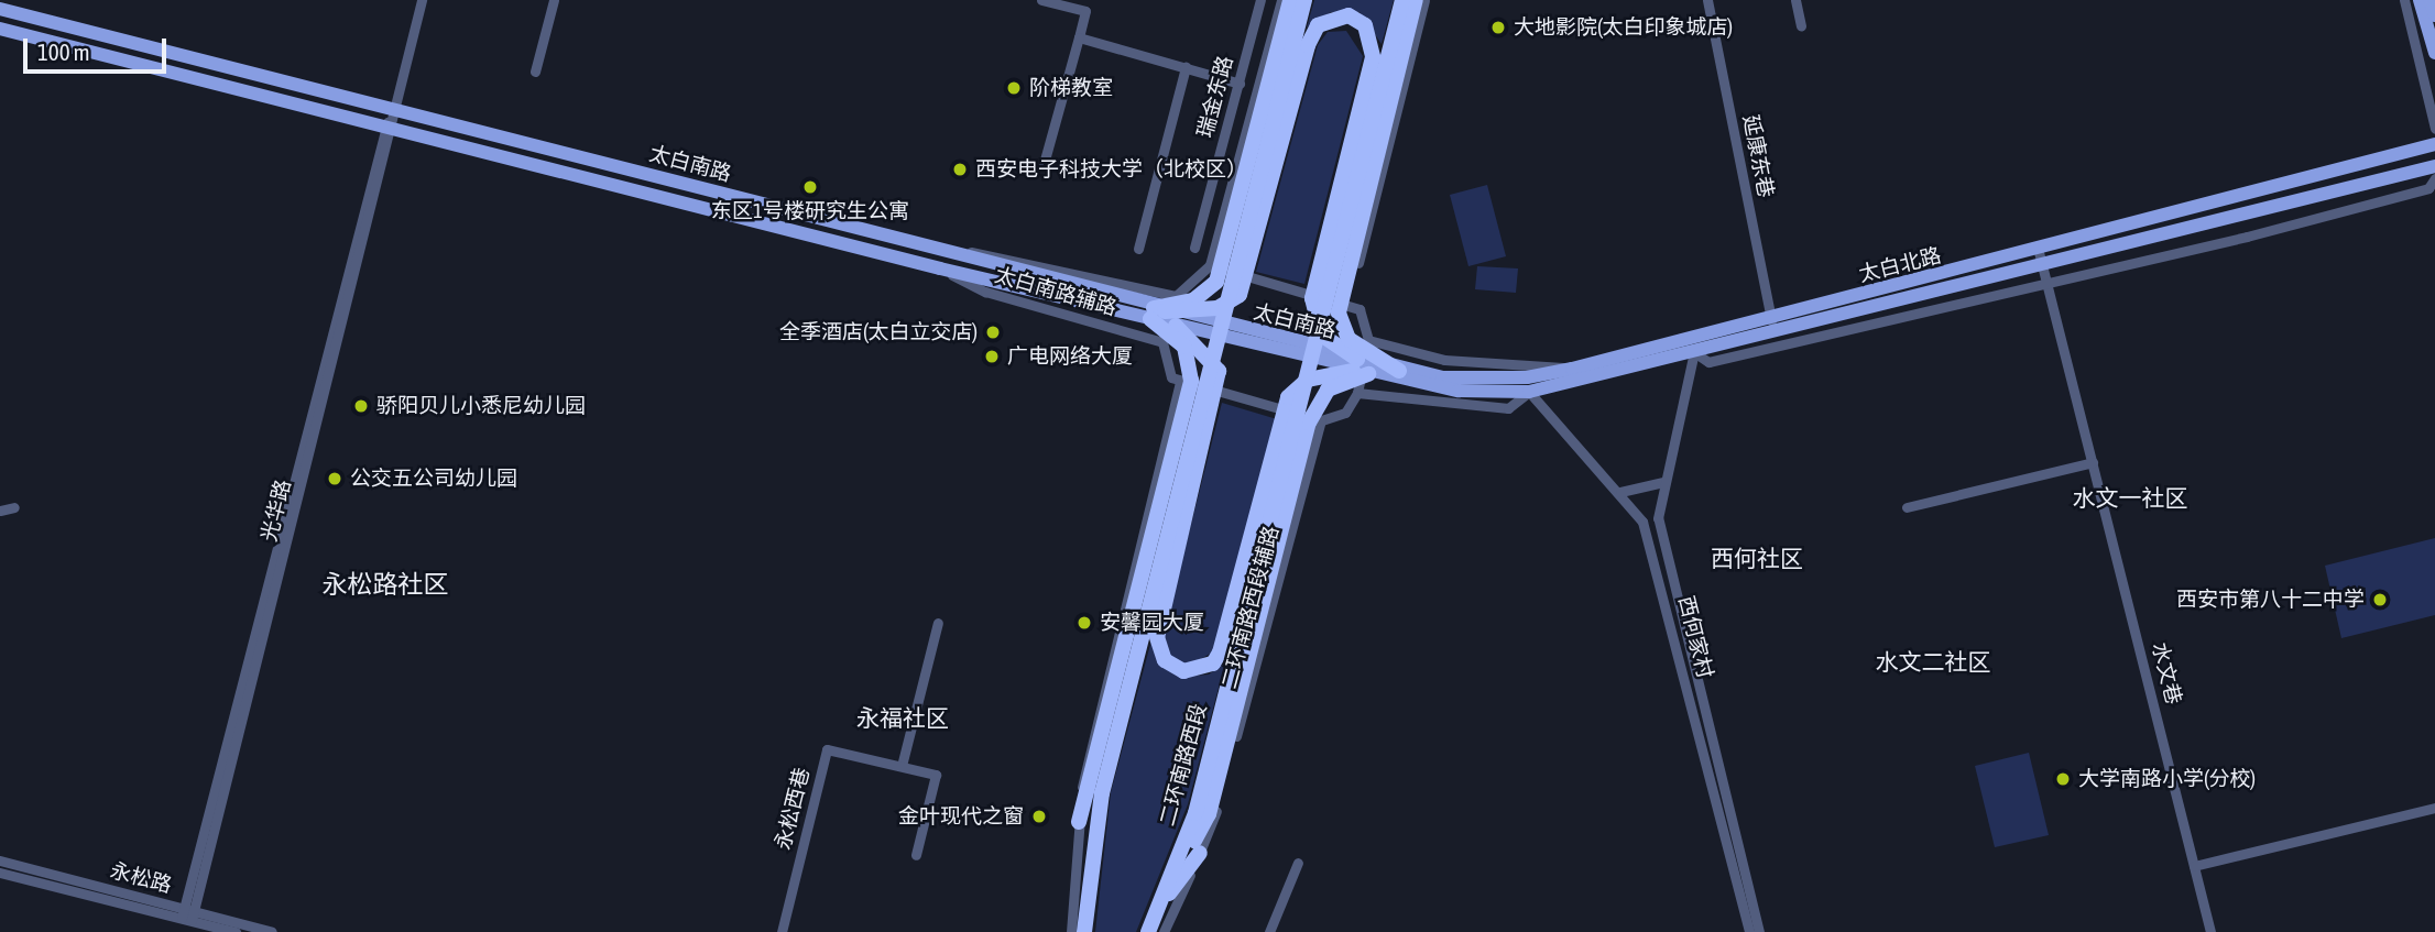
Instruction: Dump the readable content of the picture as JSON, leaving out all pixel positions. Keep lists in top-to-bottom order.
{
  "streets": {
    "highway": ["二环南路西段"],
    "main road": ["太白南路", "太白北路"],
    "street": [
      "瑞金东路",
      "延康东巷",
      "太白南路辅路",
      "光华路",
      "二环南路西段辅路",
      "西何家村",
      "水文巷",
      "永松西巷",
      "永松路"
    ]
  },
  "crossings": [
    ["延康东巷", "太白北路"],
    ["太白南路", "太白北路"],
    ["太白南路", "太白南路辅路"],
    ["太白南路", "光华路"],
    ["太白北路", "西何家村"],
    ["太白北路", "水文巷"],
    ["光华路", "永松路"]
  ],
  "districts": [
    "水文一社区",
    "西何社区",
    "永松路社区",
    "水文二社区",
    "永福社区"
  ],
  "places": [
    "大地影院(太白印象城店)",
    "阶梯教室",
    "西安电子科技大学（北校区）",
    "东区1号楼研究生公寓",
    "全季酒店(太白立交店)",
    "广电网络大厦",
    "骄阳贝儿小悉尼幼儿园",
    "公交五公司幼儿园",
    "西安市第八十二中学",
    "安馨园大厦",
    "大学南路小学(分校)",
    "金叶现代之窗"
  ],
  "scale_bar": "100 m"
}
